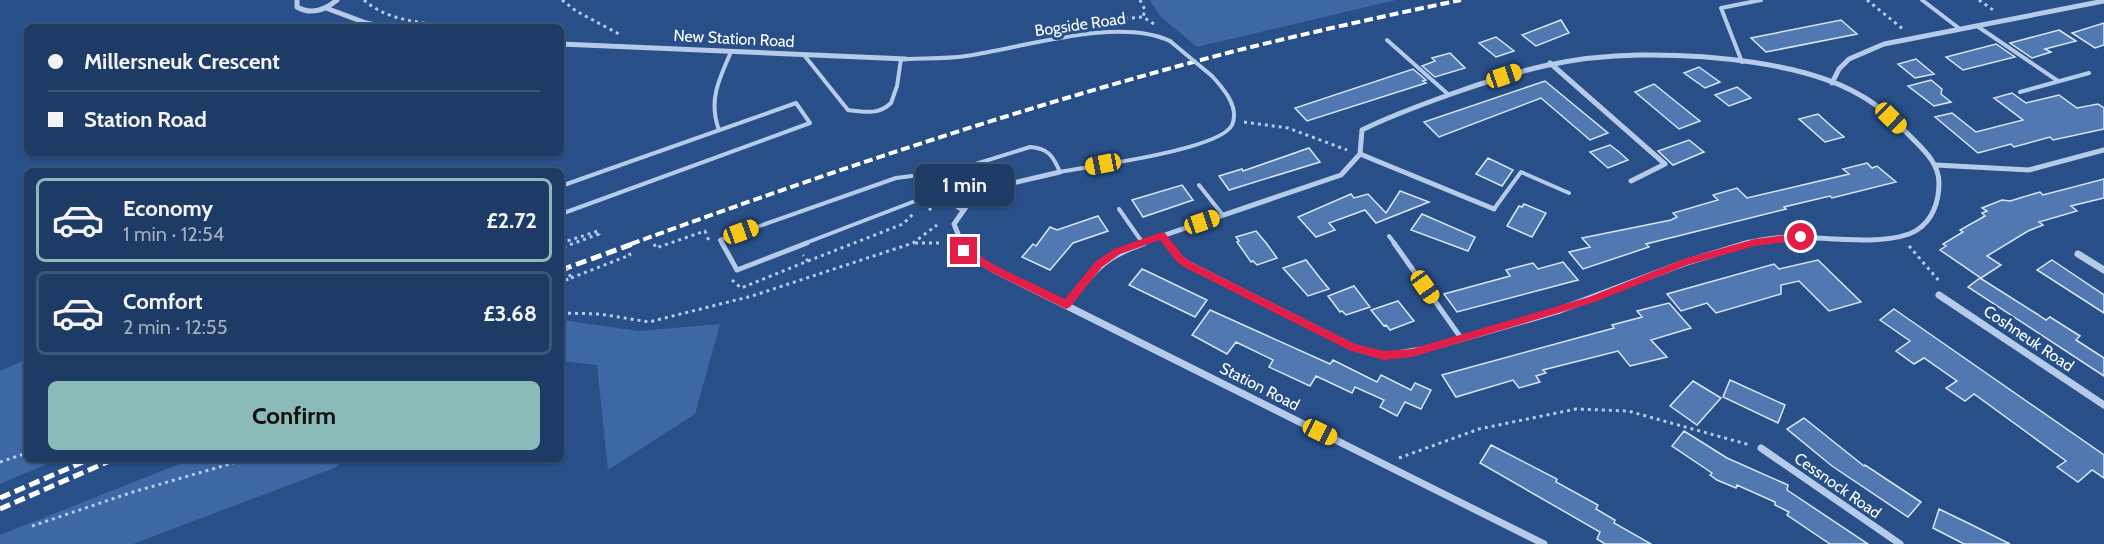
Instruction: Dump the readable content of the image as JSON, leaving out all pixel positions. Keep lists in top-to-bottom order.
{
  "streets": {
    "street": [
      "New Station Road",
      "Coshneuk Road",
      "Station Road",
      "Cessnock Road"
    ],
    "lane": ["Bogside Road"]
  },
  "crossings": [
    ["Bogside Road", "New Station Road"]
  ],
  "page": {
    "banner": ["Millersneuk Crescent", "Station Road"],
    "bubble": "1 min",
    "list": [
      {
        "name": "Economy",
        "note": "1 min · 12:54",
        "value": "£2.72"
      },
      {
        "name": "Comfort",
        "note": "2 min · 12:55",
        "value": "£3.68"
      }
    ],
    "buttons": "Confirm"
  }
}
